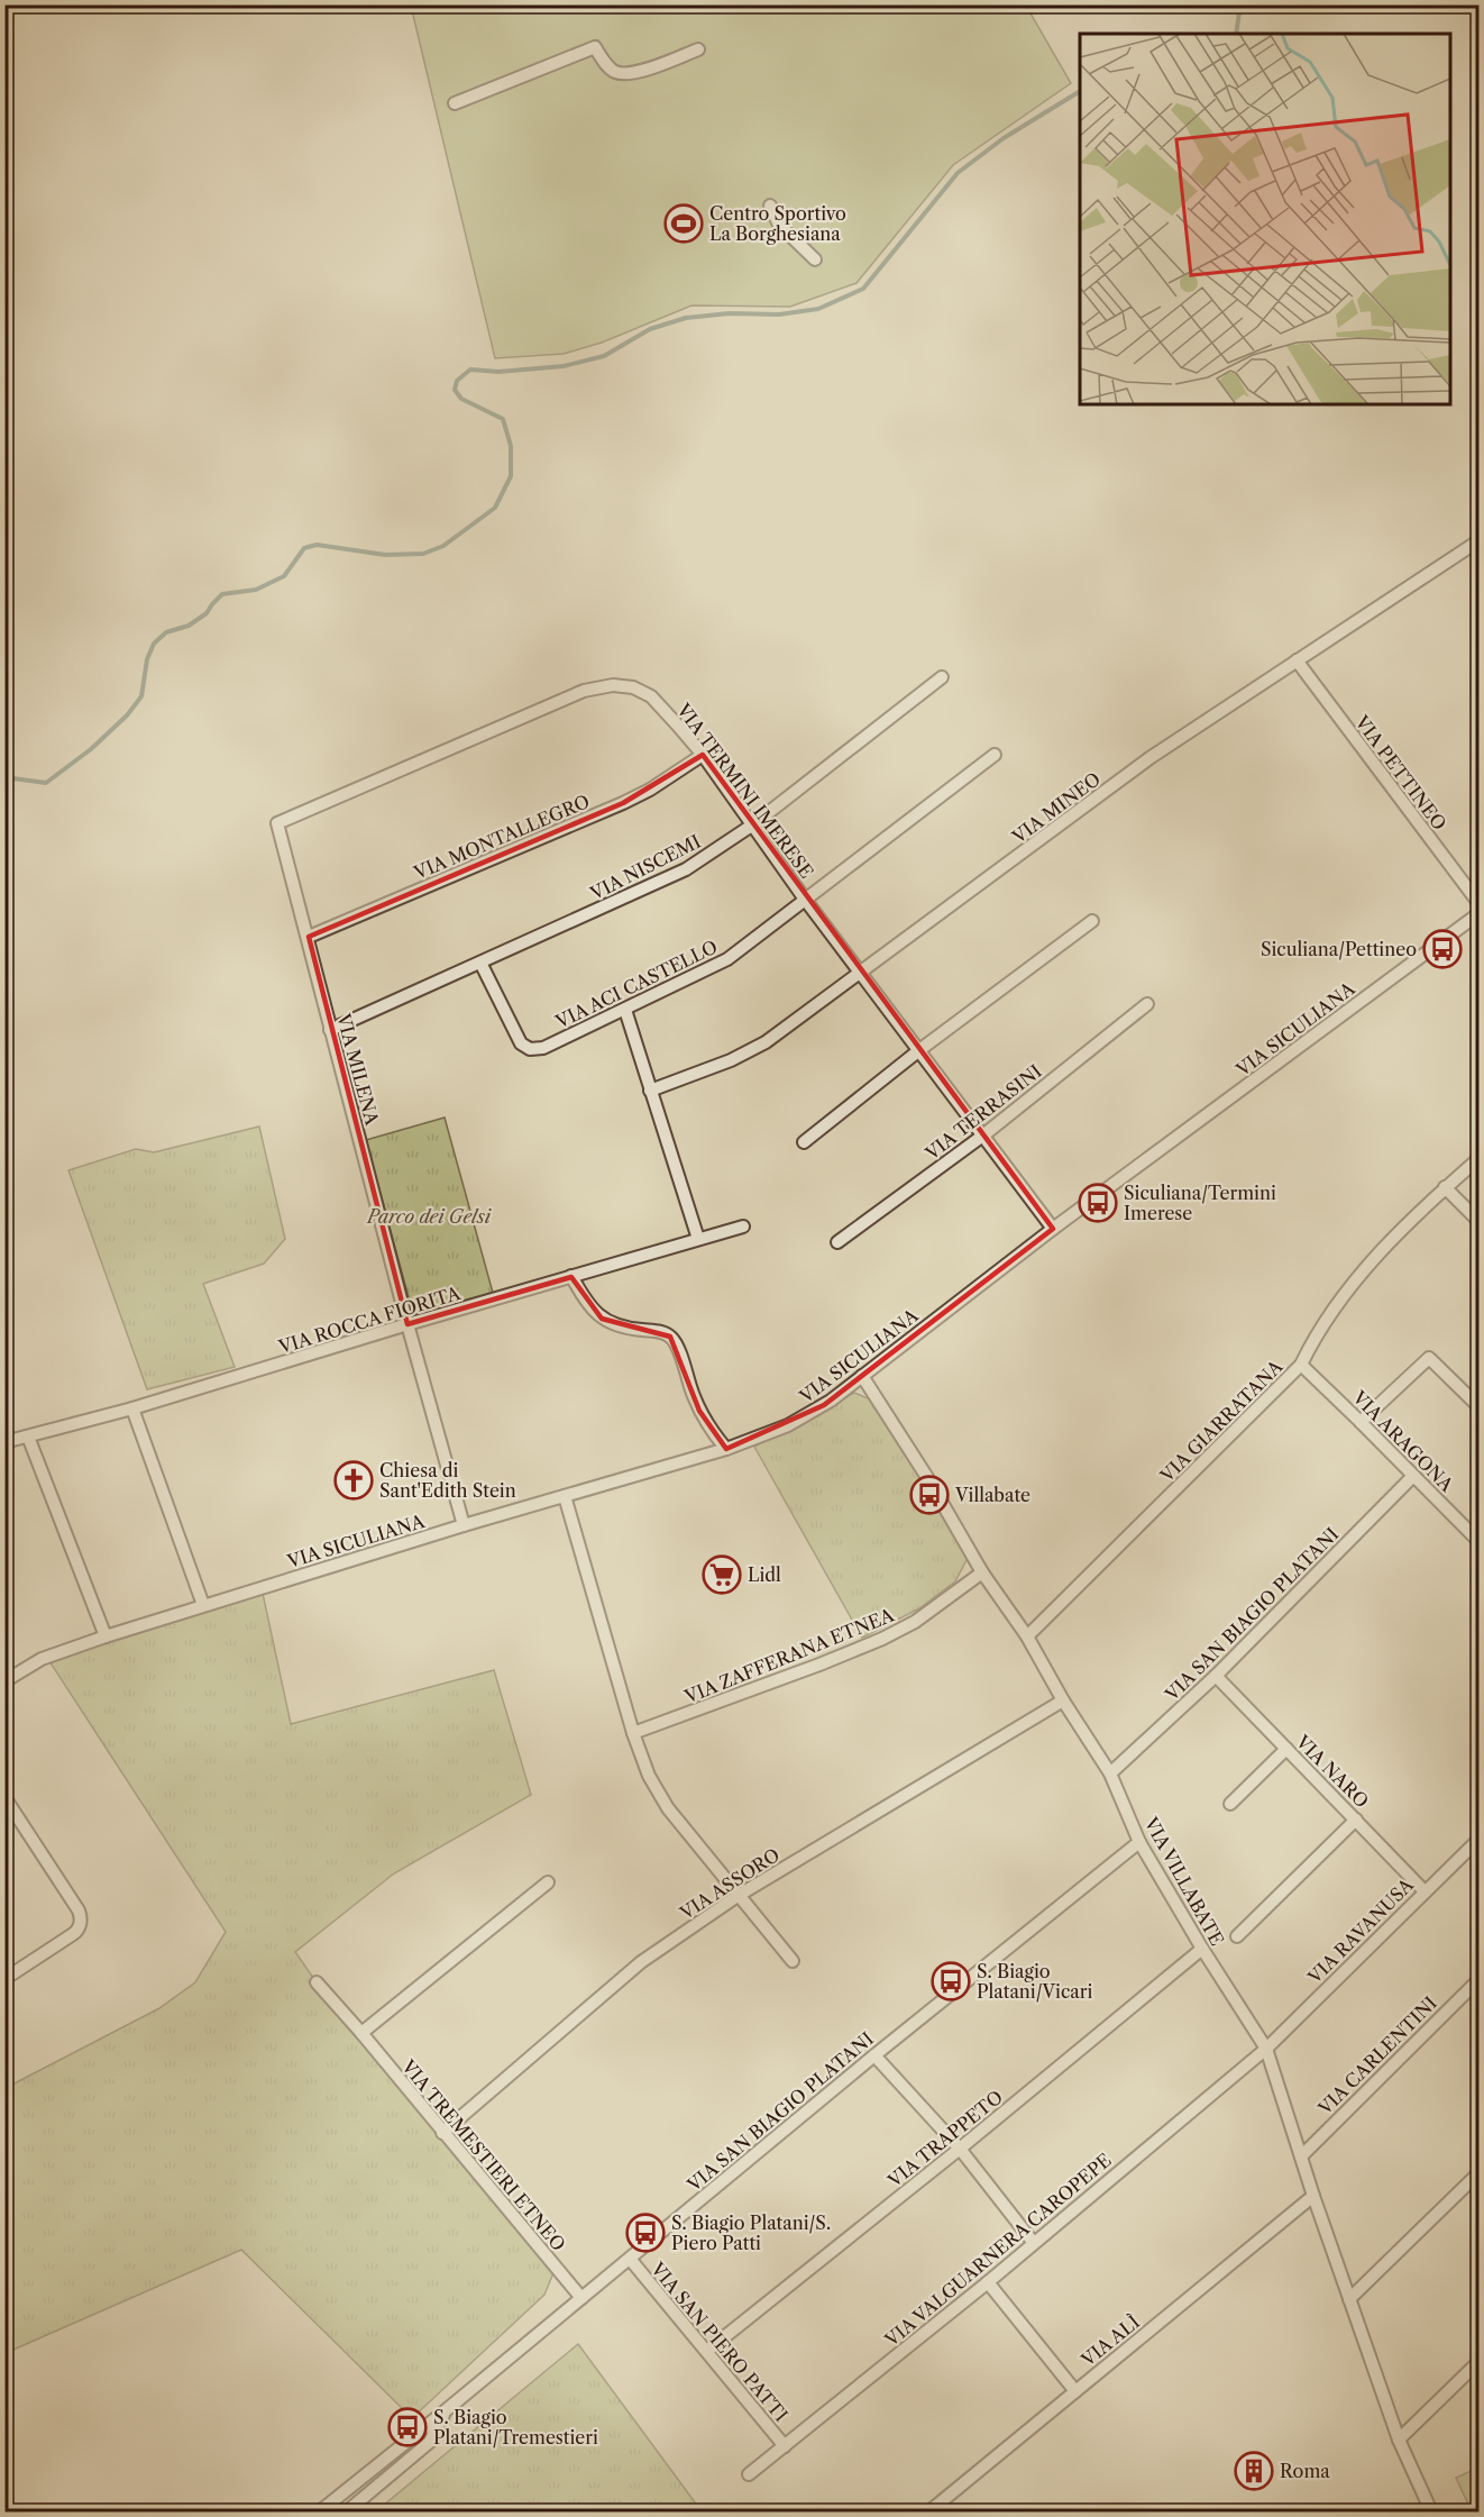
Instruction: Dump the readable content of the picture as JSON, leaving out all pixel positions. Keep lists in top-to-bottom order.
{
  "streets": {
    "street": [
      "VIA PETTINEO",
      "VIA TERMINI IMERESE",
      "VIA MINEO",
      "VIA MONTALLEGRO",
      "VIA NISCEMI",
      "VIA ACI CASTELLO",
      "VIA SICULIANA",
      "VIA MILENA",
      "VIA TERRASINI",
      "VIA ROCCA FIORITA",
      "VIA GIARRATANA",
      "VIA ARAGONA",
      "VIA SAN BIAGIO PLATANI",
      "VIA ZAFFERANA ETNEA",
      "VIA NARO",
      "VIA VILLABATE",
      "VIA ASSORO",
      "VIA RAVANUSA",
      "VIA CARLENTINI",
      "VIA TRAPPETO",
      "VIA TREMESTIERI ETNEO",
      "VIA VALGUARNERA CAROPEPE",
      "VIA ALÌ",
      "VIA SAN PIERO PATTI"
    ]
  },
  "crossings": [
    ["VIA PETTINEO", "VIA MINEO"],
    ["VIA TERMINI IMERESE", "VIA MINEO"],
    ["VIA TERMINI IMERESE", "VIA MONTALLEGRO"],
    ["VIA TERMINI IMERESE", "VIA NISCEMI"],
    ["VIA TERMINI IMERESE", "VIA ACI CASTELLO"],
    ["VIA TERMINI IMERESE", "VIA SICULIANA"],
    ["VIA TERMINI IMERESE", "VIA MILENA"],
    ["VIA TERMINI IMERESE", "VIA TERRASINI"],
    ["VIA MONTALLEGRO", "VIA MILENA"],
    ["VIA NISCEMI", "VIA ACI CASTELLO"],
    ["VIA NISCEMI", "VIA MILENA"],
    ["VIA SICULIANA", "VIA MILENA"],
    ["VIA SICULIANA", "VIA VILLABATE"],
    ["VIA MILENA", "VIA ROCCA FIORITA"],
    ["VIA GIARRATANA", "VIA ARAGONA"],
    ["VIA GIARRATANA", "VIA VILLABATE"],
    ["VIA ARAGONA", "VIA SAN BIAGIO PLATANI"],
    ["VIA SAN BIAGIO PLATANI", "VIA NARO"],
    ["VIA SAN BIAGIO PLATANI", "VIA VILLABATE"],
    ["VIA SAN BIAGIO PLATANI", "VIA TREMESTIERI ETNEO"],
    ["VIA SAN BIAGIO PLATANI", "VIA SAN PIERO PATTI"],
    ["VIA ZAFFERANA ETNEA", "VIA VILLABATE"],
    ["VIA NARO", "VIA RAVANUSA"],
    ["VIA VILLABATE", "VIA ASSORO"],
    ["VIA VILLABATE", "VIA RAVANUSA"],
    ["VIA VILLABATE", "VIA CARLENTINI"],
    ["VIA VILLABATE", "VIA TRAPPETO"],
    ["VIA VILLABATE", "VIA VALGUARNERA CAROPEPE"],
    ["VIA VILLABATE", "VIA ALÌ"],
    ["VIA ASSORO", "VIA TREMESTIERI ETNEO"],
    ["VIA RAVANUSA", "VIA VALGUARNERA CAROPEPE"],
    ["VIA TRAPPETO", "VIA SAN PIERO PATTI"],
    ["VIA VALGUARNERA CAROPEPE", "VIA SAN PIERO PATTI"]
  ],
  "parks": ["Parco dei Gelsi"],
  "places": {
    "sports": ["Centro Sportivo La Borghesiana"],
    "bus stop": [
      "Siculiana/Pettineo",
      "Siculiana/Termini Imerese",
      "Villabate",
      "S. Biagio Platani/Vicari",
      "S. Biagio Platani/S. Piero Patti",
      "S. Biagio Platani/Tremestieri"
    ],
    "church": ["Chiesa di Sant'Edith Stein"],
    "supermarket": ["Lidl"],
    "building": ["Roma"]
  }
}
